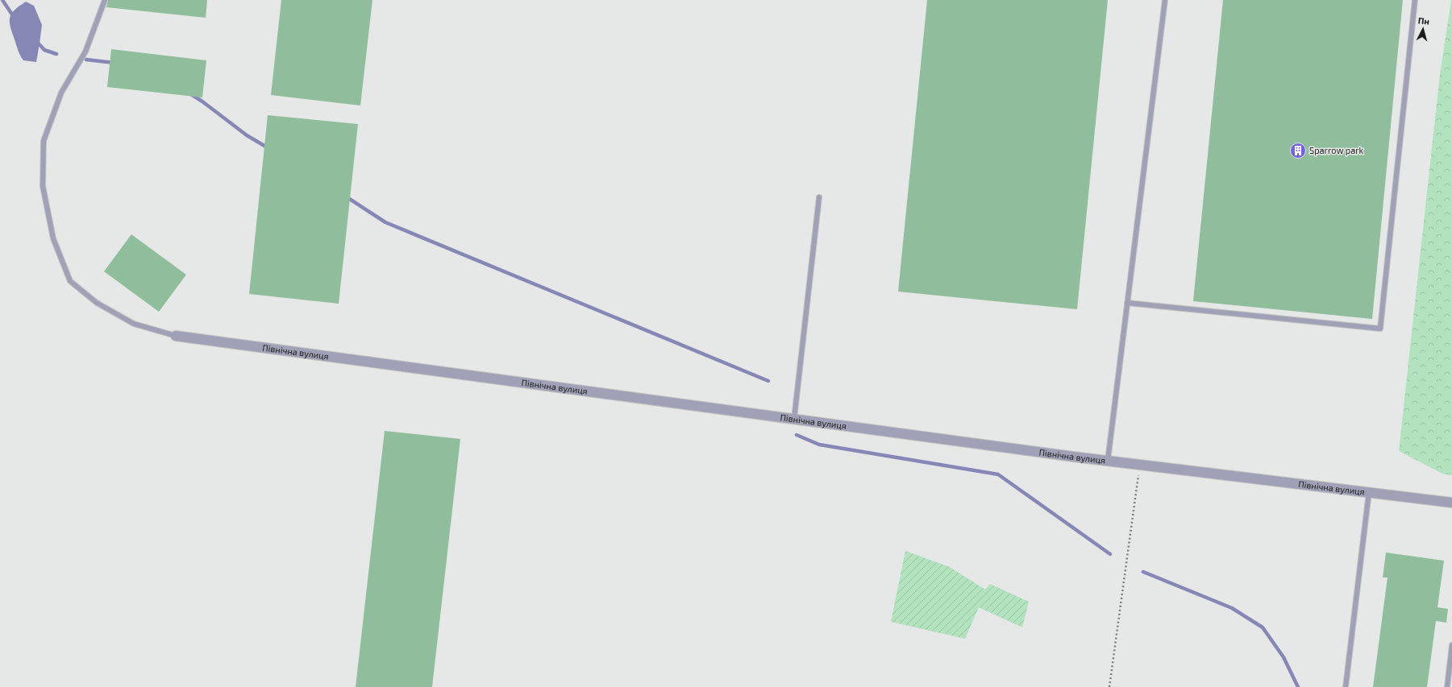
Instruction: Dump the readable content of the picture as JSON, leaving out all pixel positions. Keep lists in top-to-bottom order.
{
  "streets": {
    "street": ["Північна вулиця"]
  },
  "places": {
    "building": ["Sparrow park"]
  },
  "north": "top"
}
